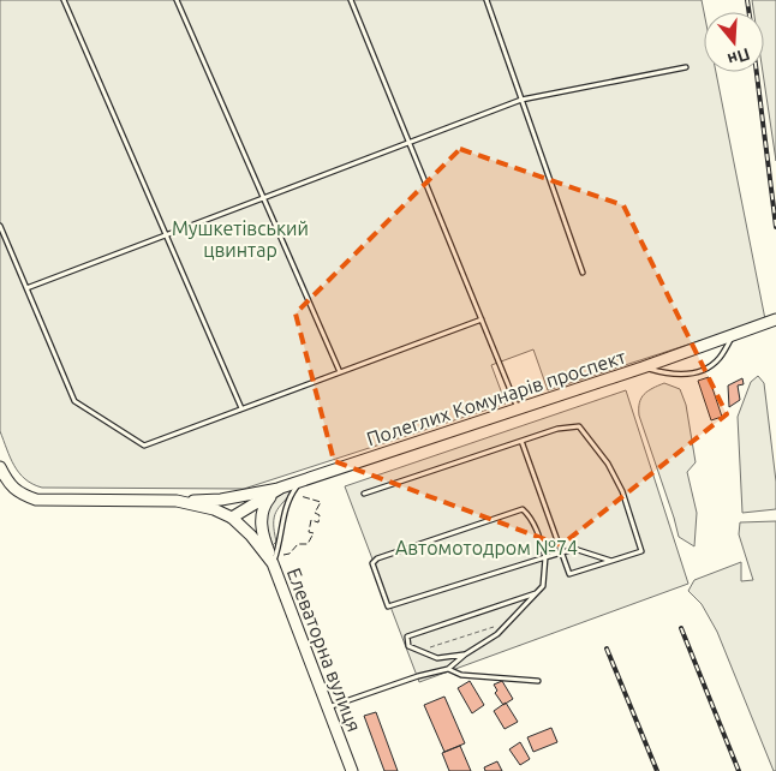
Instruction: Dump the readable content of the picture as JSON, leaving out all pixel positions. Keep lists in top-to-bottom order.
{
  "streets": {
    "main road": ["Полеглих Комунарів проспект", "Елеваторна вулиця"]
  },
  "crossings": [
    ["Полеглих Комунарів проспект", "Елеваторна вулиця"]
  ],
  "parks": ["Мушкетівський цвинтар", "Автомотодром №74"],
  "north": "bottom"
}
